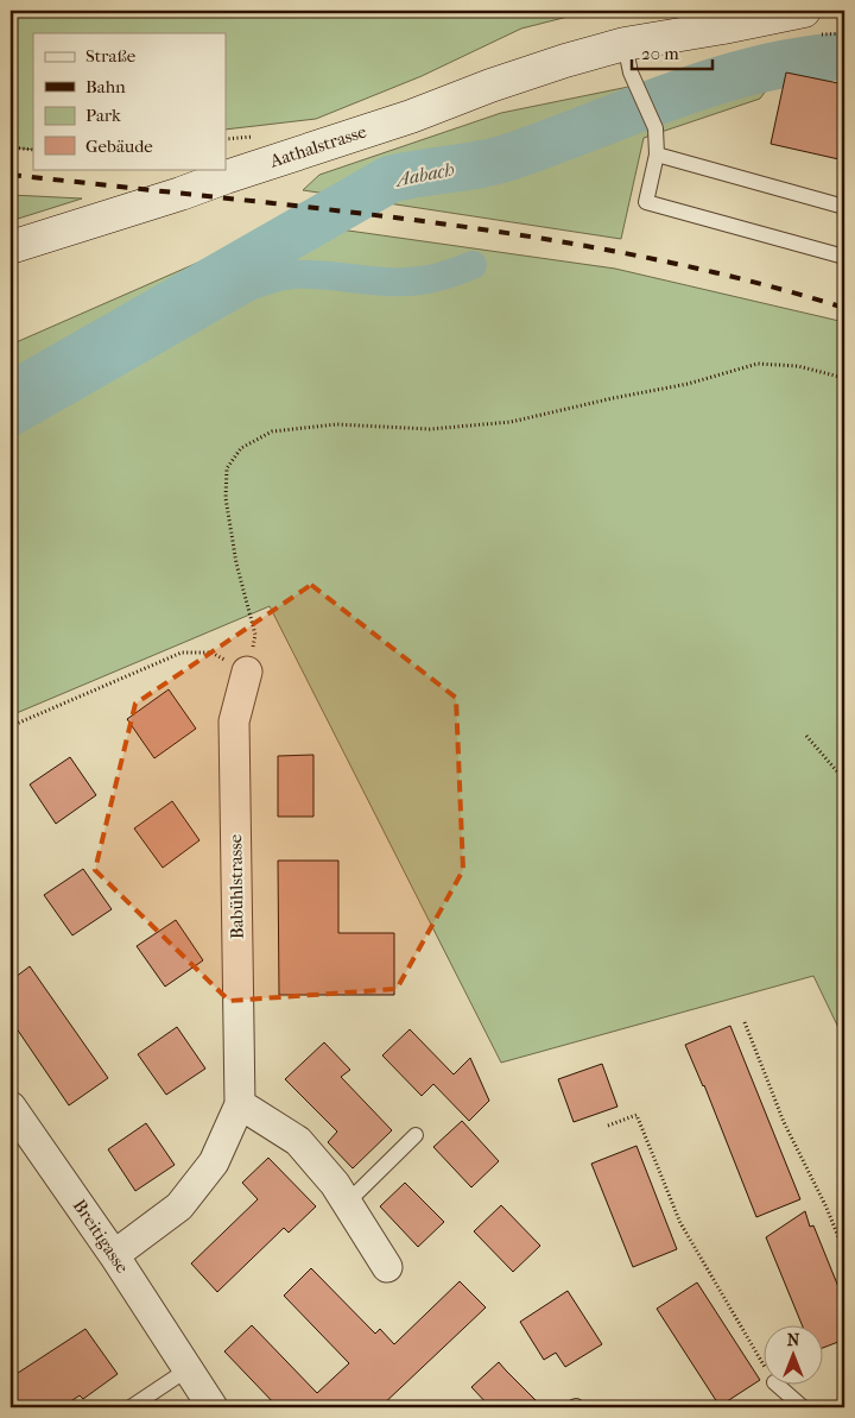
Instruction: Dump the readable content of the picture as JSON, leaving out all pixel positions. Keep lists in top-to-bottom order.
{
  "streets": {
    "main road": ["Aathalstrasse"],
    "street": ["Babühlstrasse", "Breitigasse"]
  },
  "crossings": [
    ["Babühlstrasse", "Breitigasse"]
  ],
  "water": ["Aabach"],
  "legend": [
    "Straße",
    "Bahn",
    "Park",
    "Gebäude"
  ],
  "scale_bar": "20 m",
  "north": "top"
}
